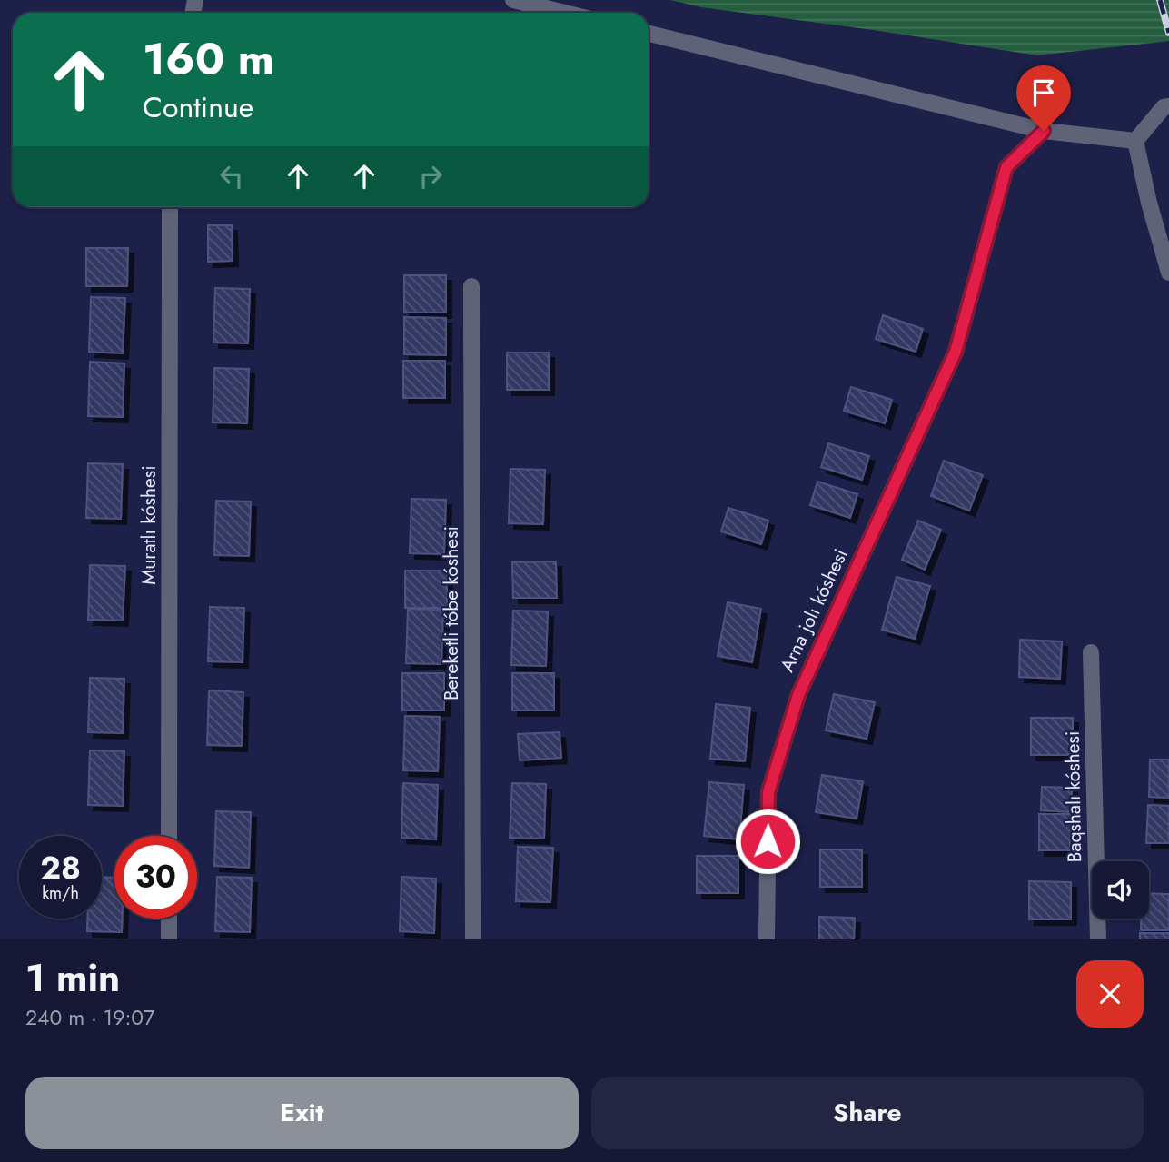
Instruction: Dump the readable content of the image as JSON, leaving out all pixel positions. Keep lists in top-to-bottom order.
{
  "streets": {
    "street": [
      "Muratlı kóshesi",
      "Arna jolı kóshesi",
      "Bereketli tóbe kóshesi",
      "Baqshalı kóshesi"
    ]
  },
  "page": {
    "turn": ["160 m", "Continue"],
    "speed": "28 km/h",
    "limit": "30",
    "heading": ["1 min", "240 m · 19:07"],
    "buttons": ["Exit", "Share"]
  }
}
